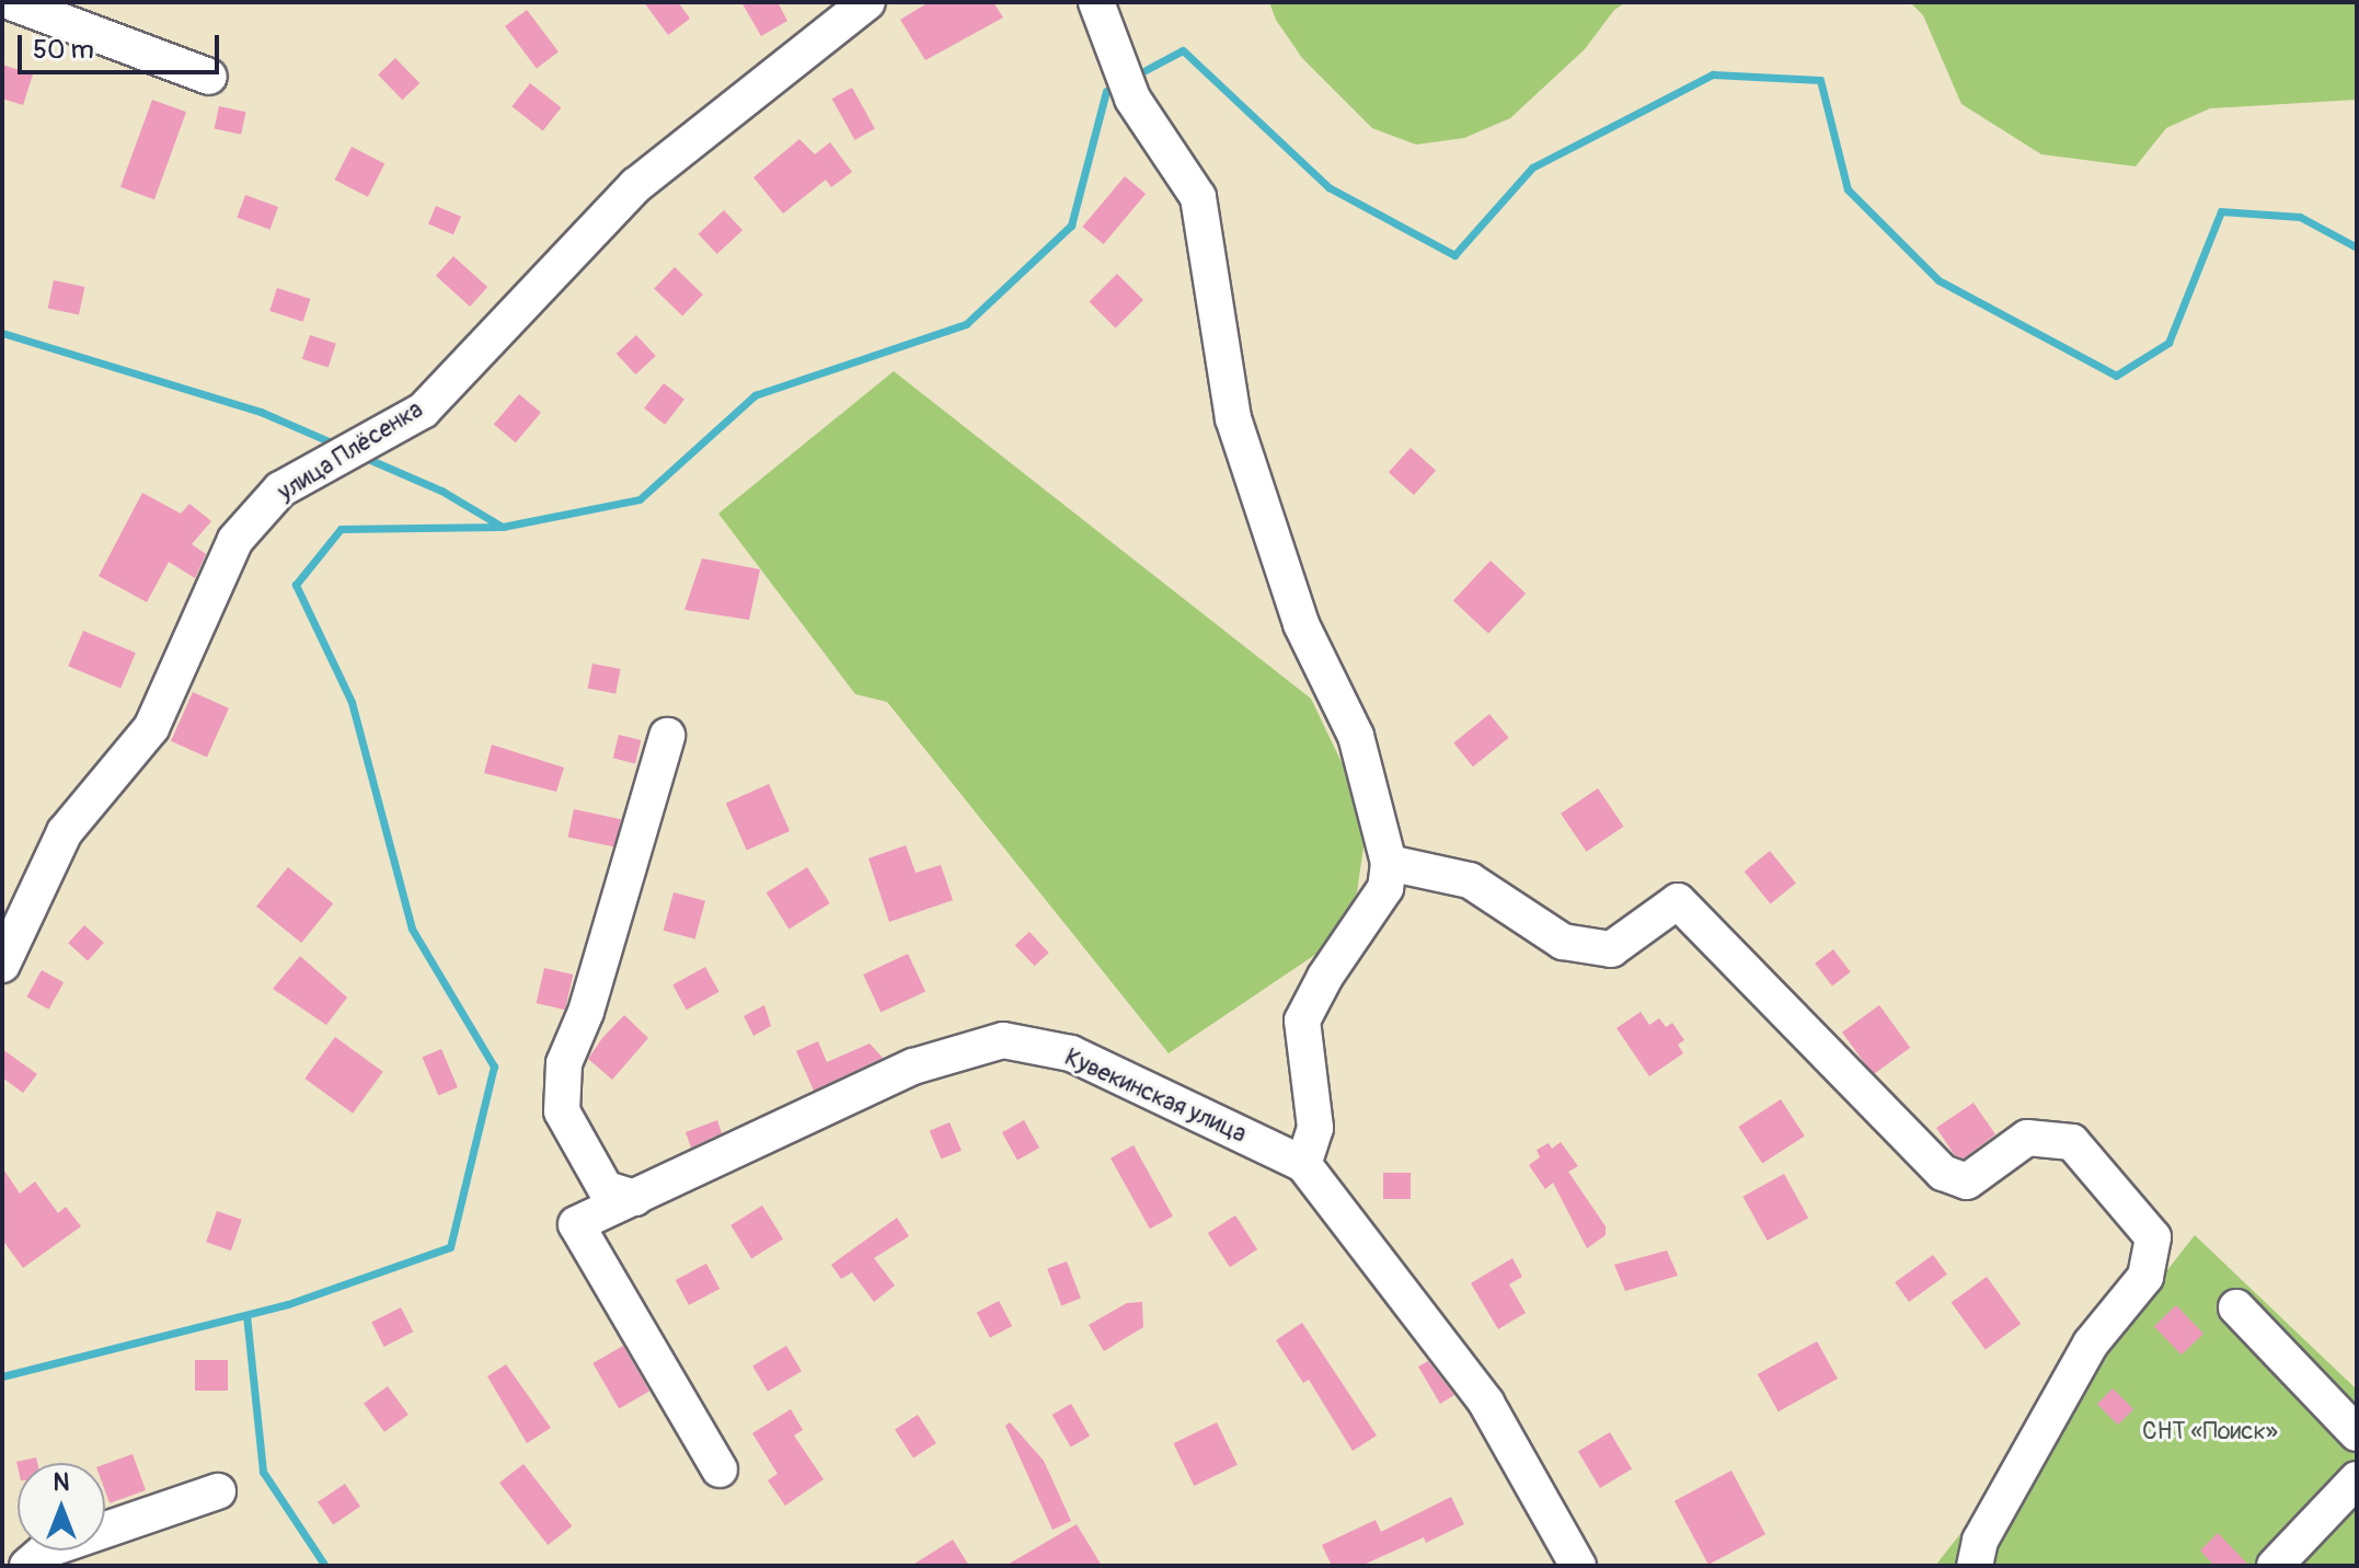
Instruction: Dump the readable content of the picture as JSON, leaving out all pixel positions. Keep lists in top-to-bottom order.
{
  "streets": {
    "street": ["улица Плёсенка", "Кувекинская улица"]
  },
  "parks": ["СНТ «Поиск»"],
  "scale_bar": "50 m",
  "north": "top"
}
